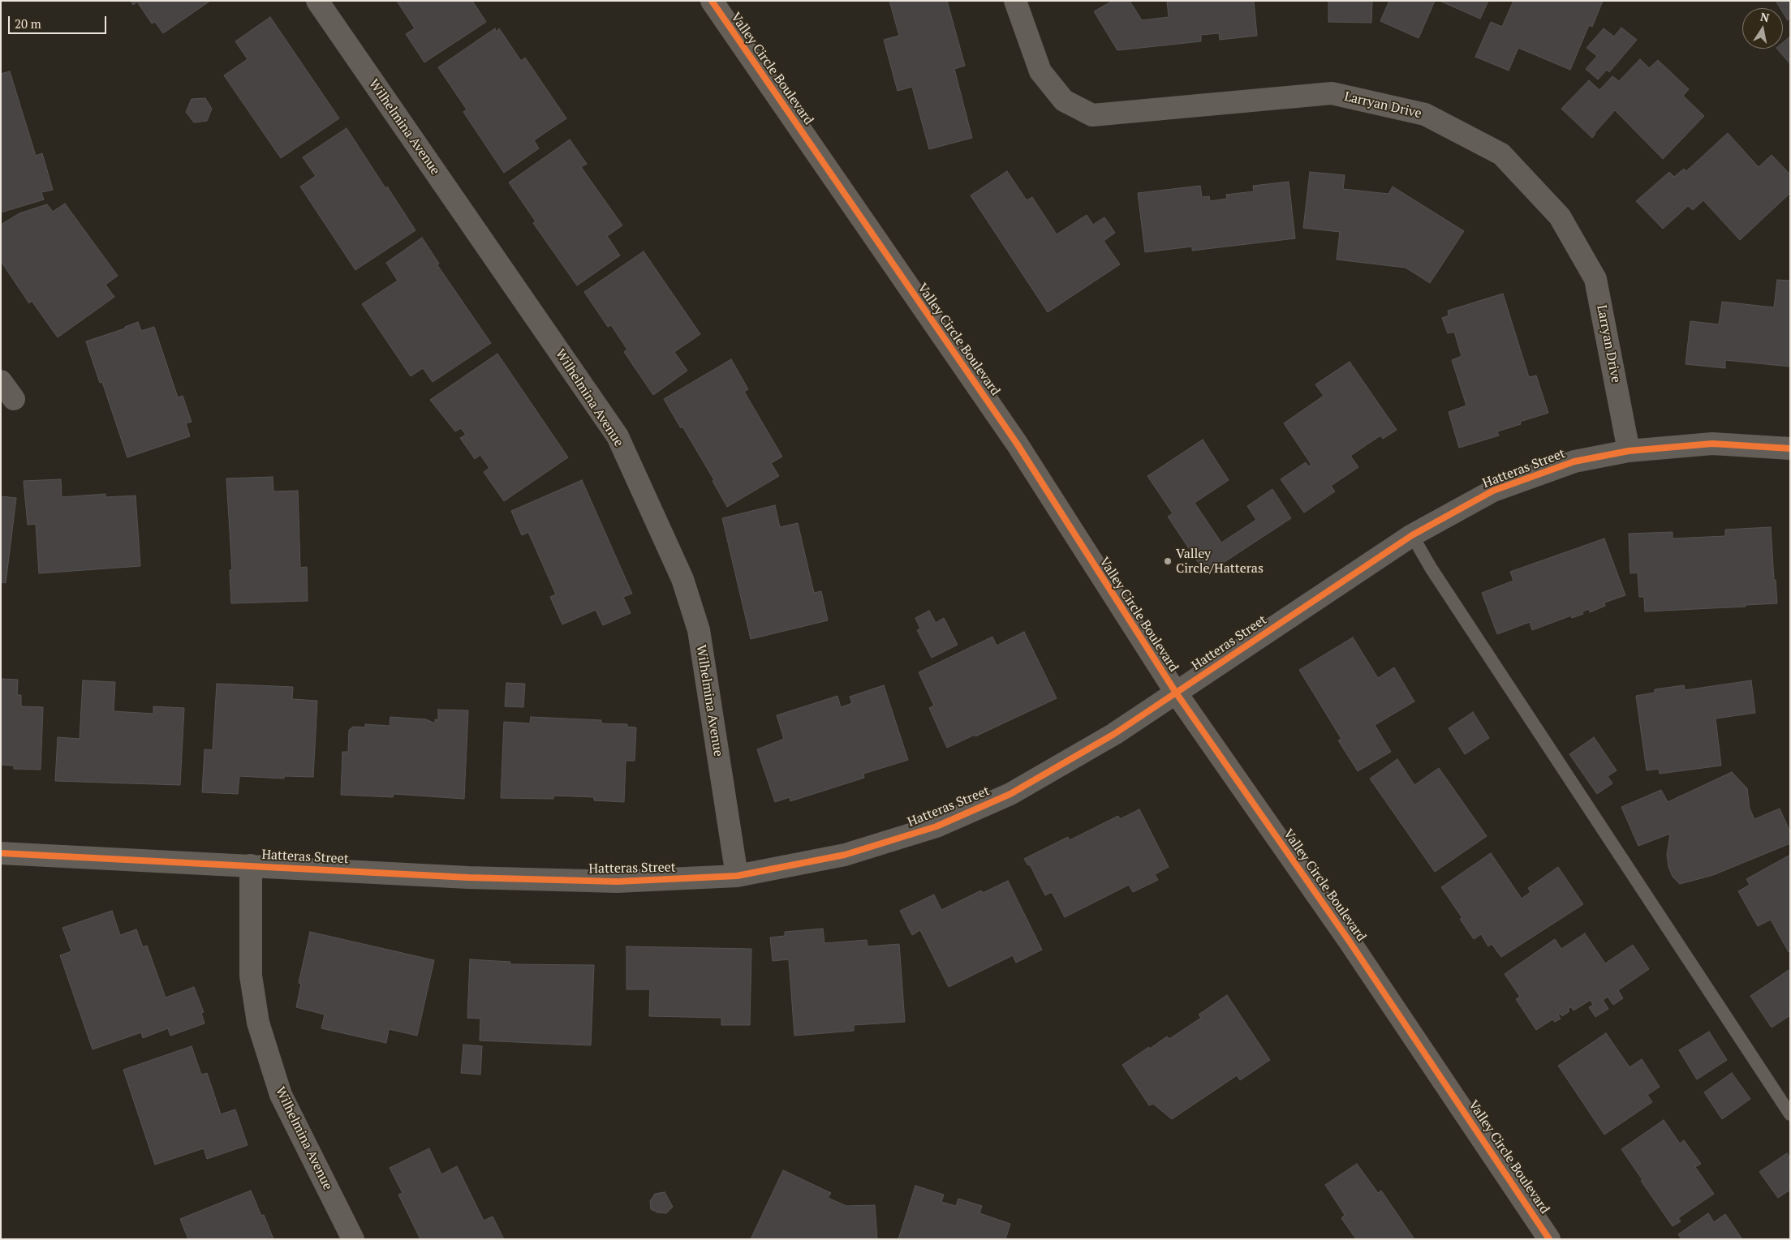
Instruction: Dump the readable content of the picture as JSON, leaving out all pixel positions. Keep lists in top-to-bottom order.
{
  "streets": {
    "main road": ["Valley Circle Boulevard"],
    "street": ["Larryan Drive", "Wilhelmina Avenue", "Hatteras Street"]
  },
  "crossings": [
    ["Valley Circle Boulevard", "Hatteras Street"],
    ["Larryan Drive", "Hatteras Street"],
    ["Wilhelmina Avenue", "Hatteras Street"]
  ],
  "places": ["Valley Circle/Hatteras"],
  "scale_bar": "20 m",
  "north": "top"
}
